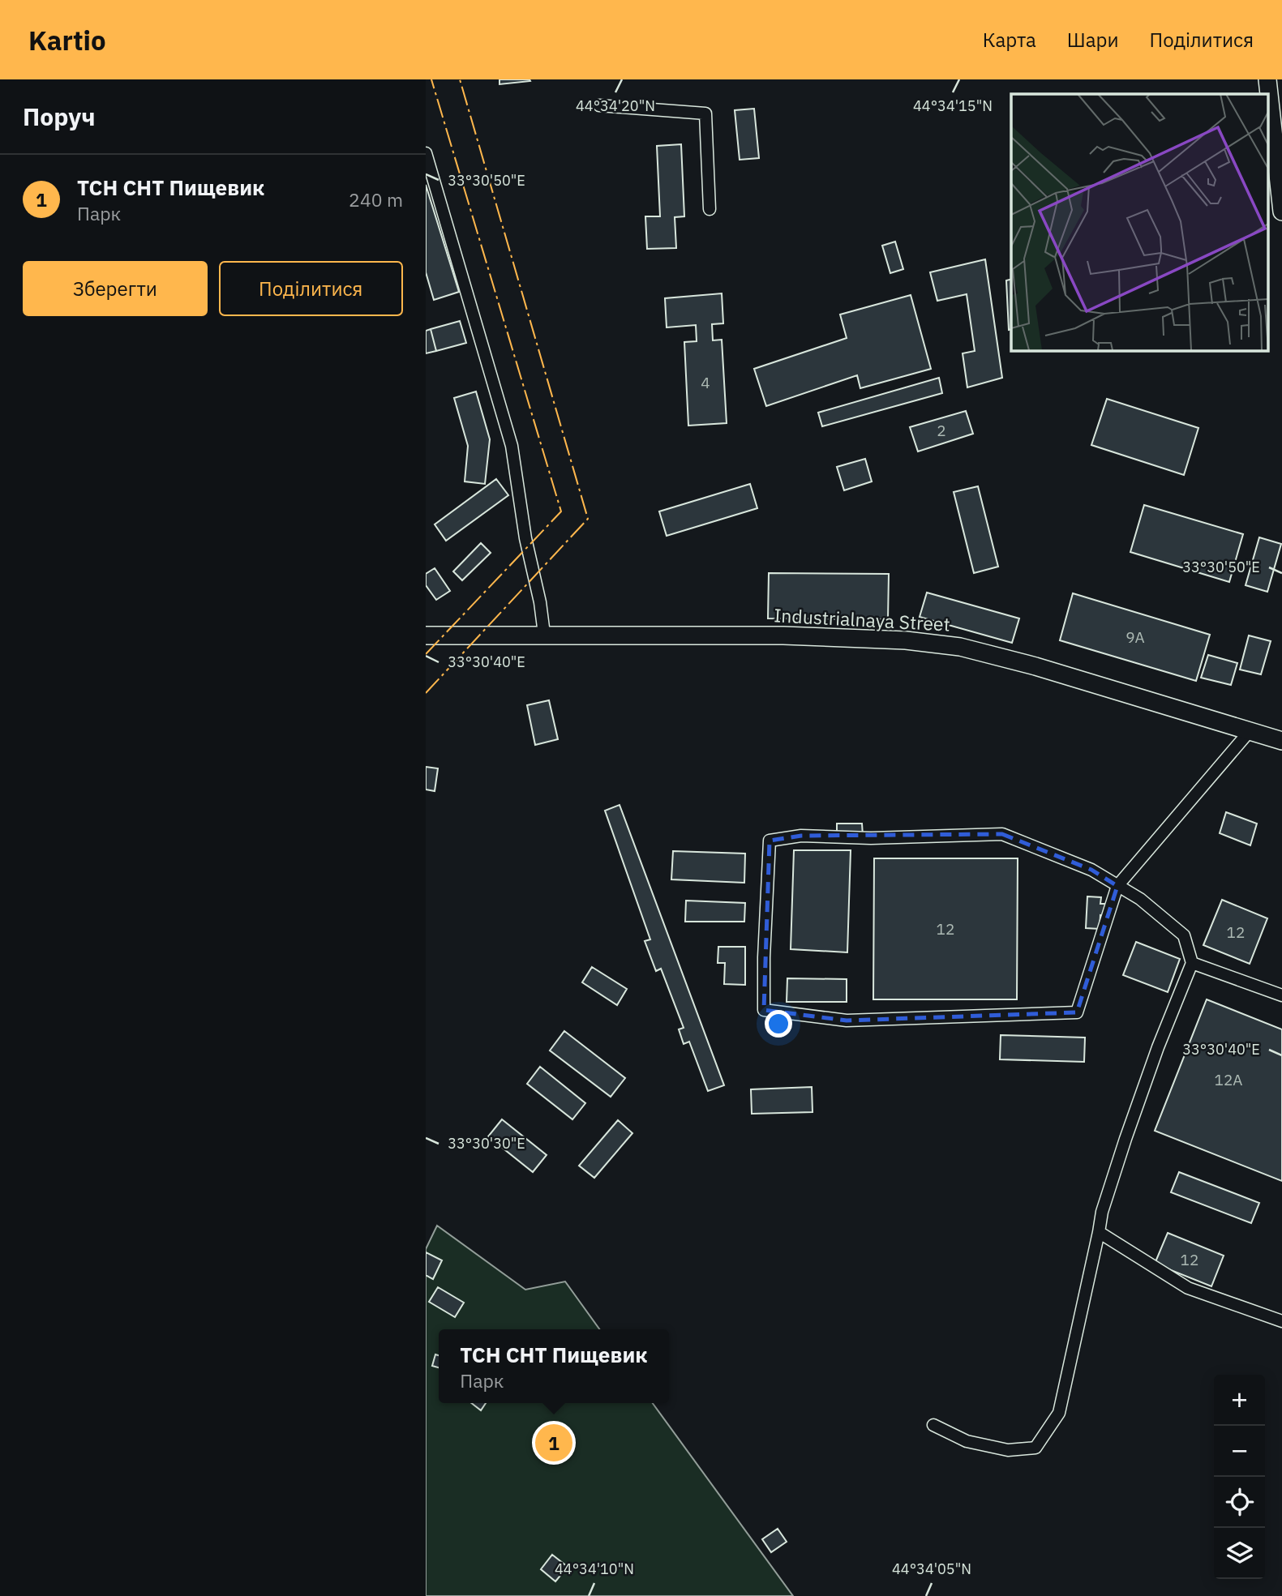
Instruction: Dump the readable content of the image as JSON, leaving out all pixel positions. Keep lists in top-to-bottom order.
{
  "streets": {
    "main road": ["Industrialnaya Street"]
  },
  "house_numbers": [
    "4",
    "2",
    "9А",
    "12",
    "12",
    "12А",
    "12"
  ],
  "page": {
    "header": "Kartio",
    "nav": ["Карта", "Шари", "Поділитися"],
    "heading": "Поруч",
    "list": [
      {
        "mark": "1",
        "name": "ТСН СНТ Пищевик",
        "note": "Парк",
        "value": "240 m"
      }
    ],
    "buttons": ["Зберегти", "Поділитися"],
    "popup": ["ТСН СНТ Пищевик", "Парк"],
    "map_buttons": ["+", "−"],
    "pins": "1"
  },
  "coordinates": [
    "44°34'20\"N",
    "44°34'15\"N",
    "33°30'50\"E",
    "33°30'40\"E",
    "33°30'30\"E",
    "44°34'10\"N",
    "44°34'05\"N"
  ]
}
